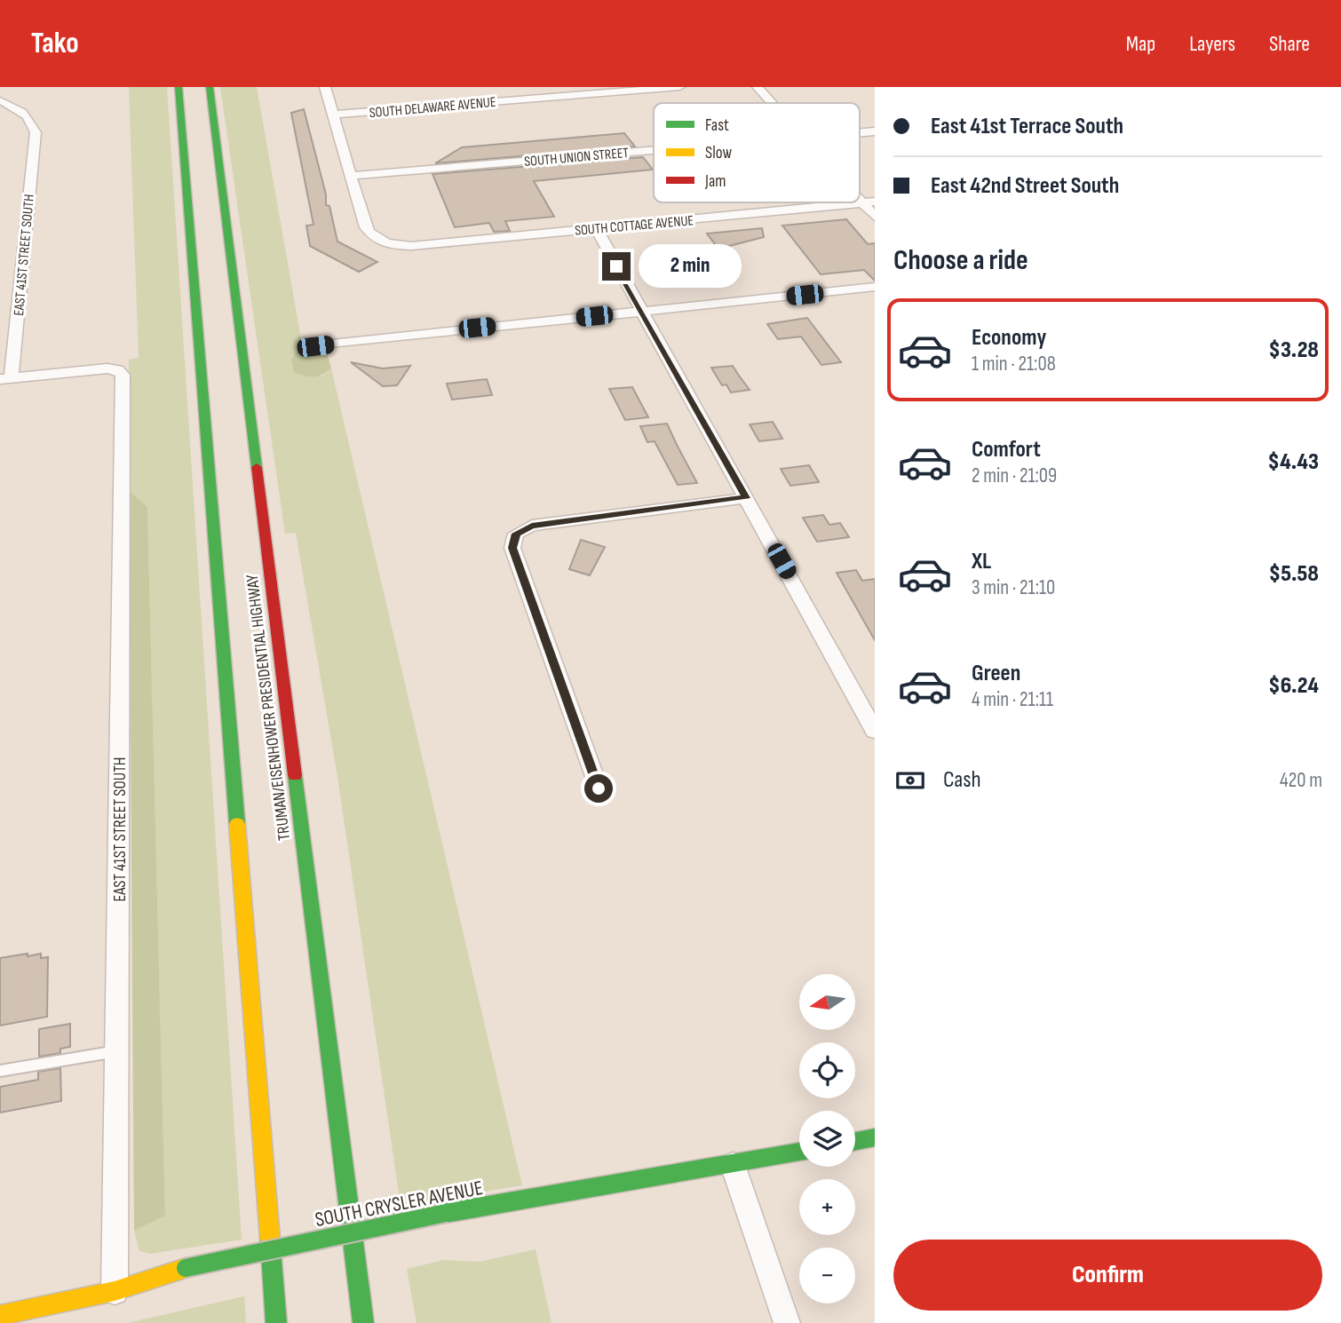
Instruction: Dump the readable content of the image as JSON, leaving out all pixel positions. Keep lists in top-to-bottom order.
{
  "streets": {
    "main road": ["TRUMAN/EISENHOWER PRESIDENTIAL HIGHWAY", "SOUTH CRYSLER AVENUE"],
    "street": [
      "SOUTH DELAWARE AVENUE",
      "SOUTH UNION STREET",
      "SOUTH COTTAGE AVENUE",
      "EAST 41ST STREET SOUTH"
    ]
  },
  "crossings": [
    ["SOUTH UNION STREET", "SOUTH COTTAGE AVENUE"],
    ["EAST 41ST STREET SOUTH", "SOUTH CRYSLER AVENUE"]
  ],
  "legend": ["Fast", "Slow", "Jam"],
  "north": "left",
  "page": {
    "header": "Tako",
    "nav": ["Map", "Layers", "Share"],
    "banner": ["East 41st Terrace South", "East 42nd Street South"],
    "heading": "Choose a ride",
    "bubble": "2 min",
    "list": [
      {
        "name": "Economy",
        "note": "1 min · 21:08",
        "value": "$3.28"
      },
      {
        "name": "Comfort",
        "note": "2 min · 21:09",
        "value": "$4.43"
      },
      {
        "name": "XL",
        "note": "3 min · 21:10",
        "value": "$5.58"
      },
      {
        "name": "Green",
        "note": "4 min · 21:11",
        "value": "$6.24"
      }
    ],
    "pay": ["Cash", "420 m"],
    "map_buttons": ["+", "−"],
    "buttons": "Confirm"
  }
}
